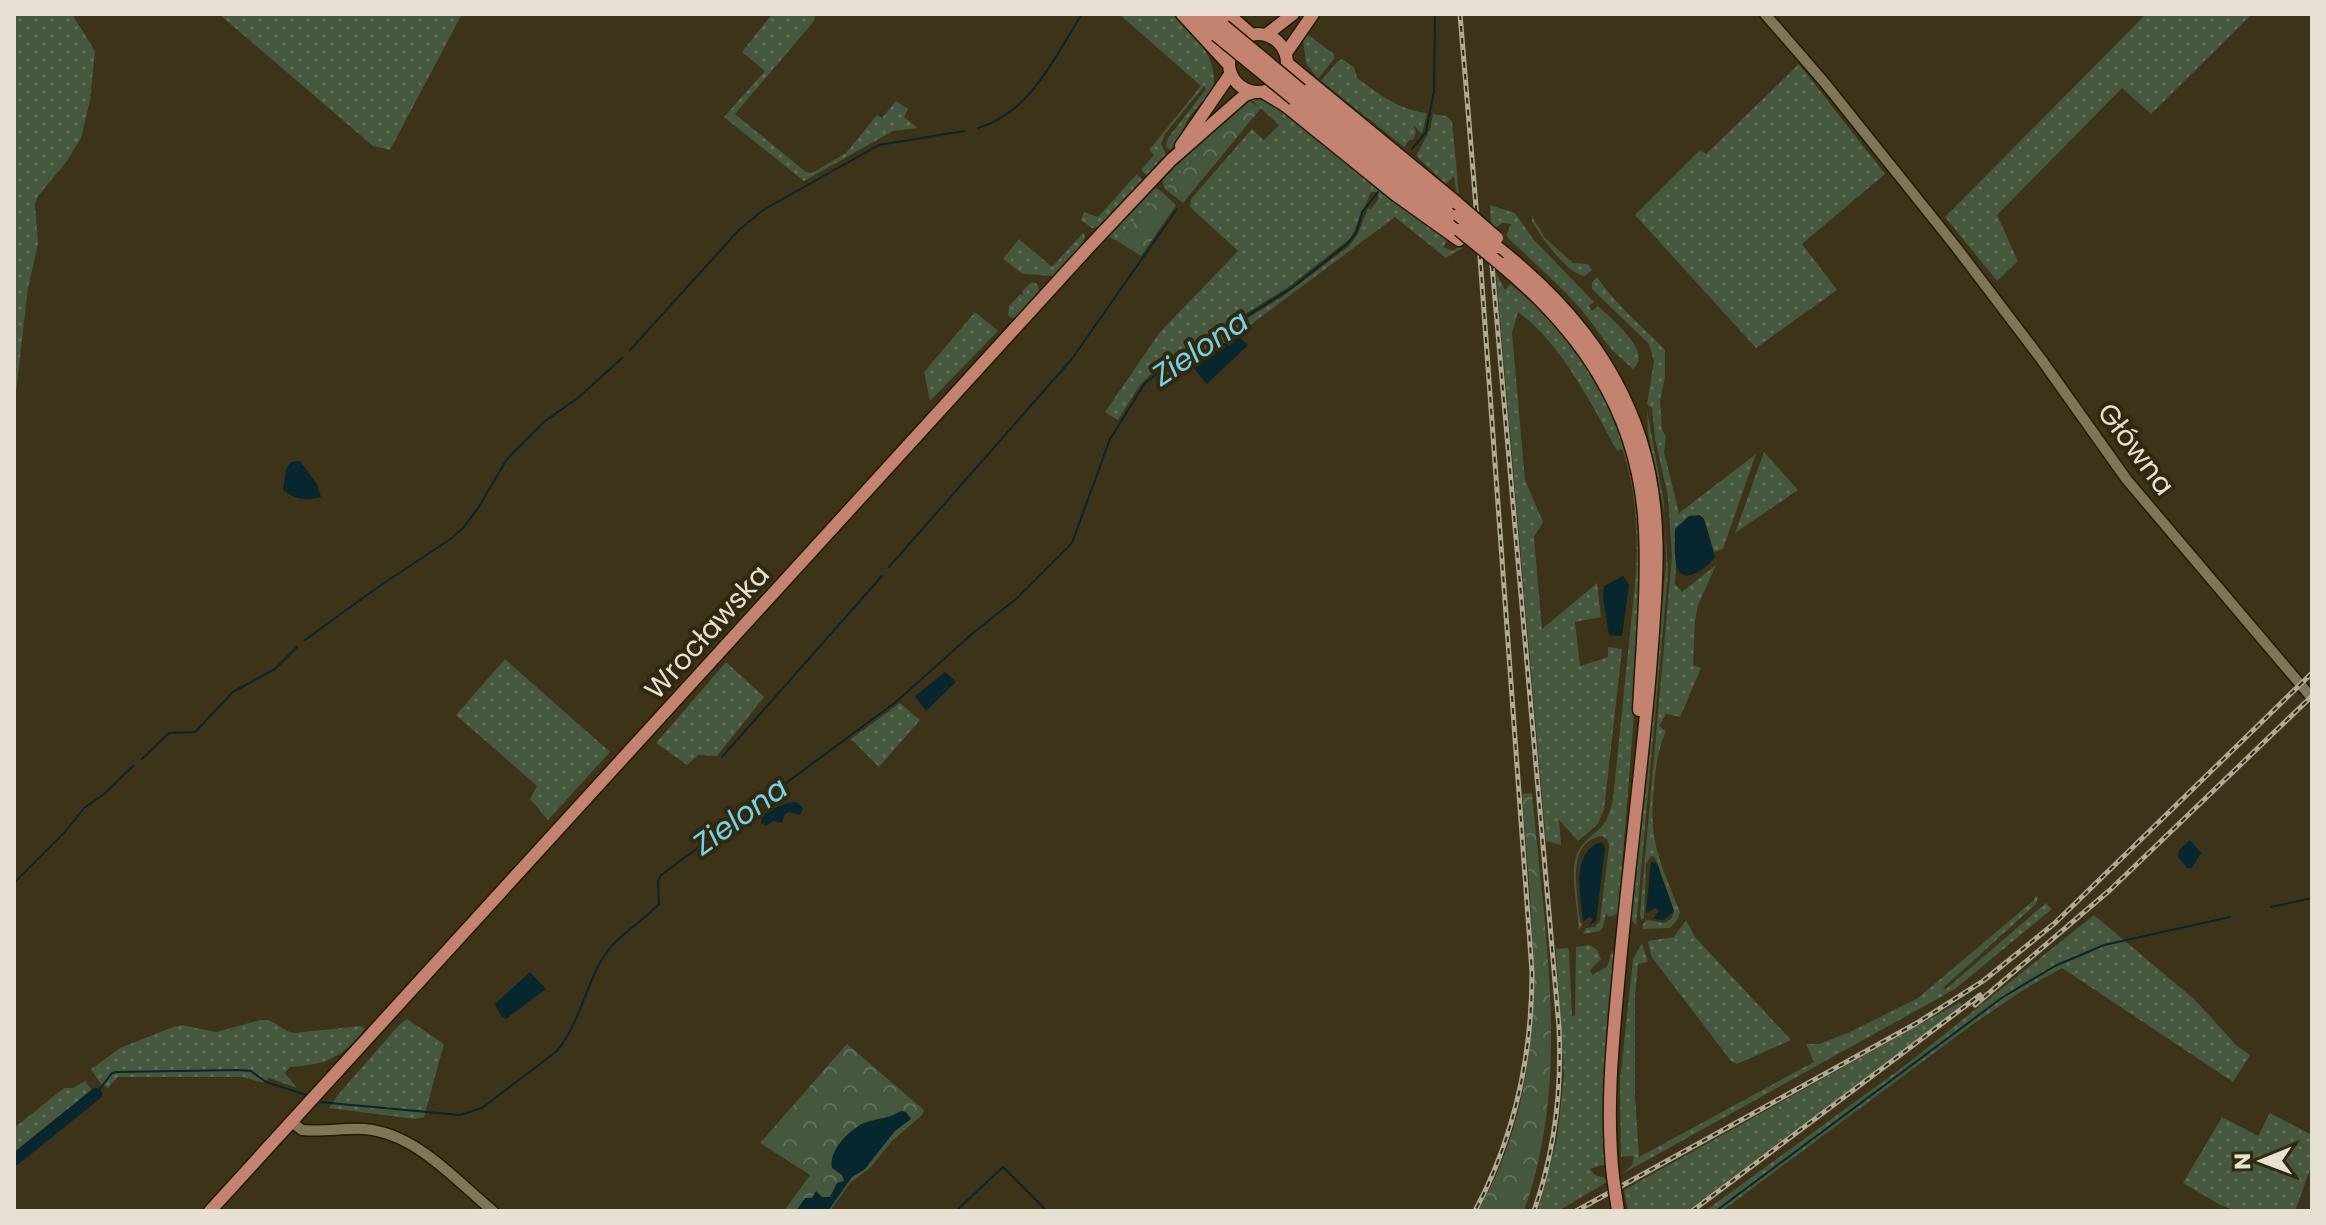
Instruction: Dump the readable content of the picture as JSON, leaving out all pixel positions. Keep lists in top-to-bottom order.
{
  "streets": {
    "main road": ["Wrocławska"],
    "street": ["Główna"]
  },
  "water": ["Zielona"],
  "north": "left"
}
